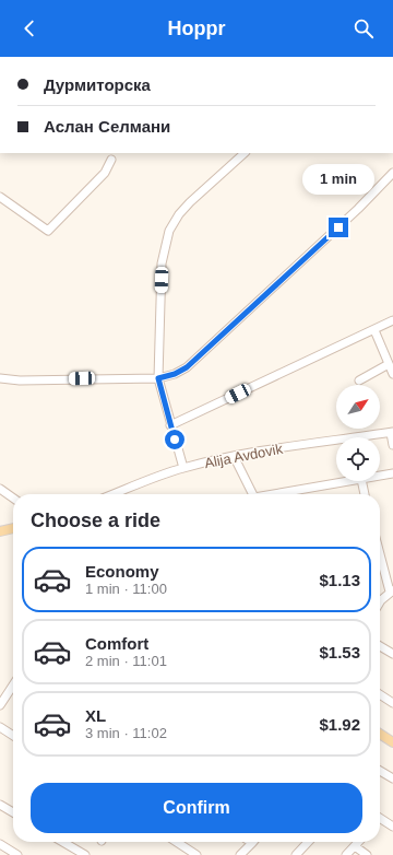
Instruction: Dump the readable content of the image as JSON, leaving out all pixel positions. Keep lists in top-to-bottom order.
{
  "streets": {
    "street": ["Alija Avdovik"]
  },
  "north": "top right",
  "page": {
    "header": "Hoppr",
    "banner": ["Дурмиторска", "Аслан Селмани"],
    "bubble": "1 min",
    "heading": "Choose a ride",
    "list": [
      {
        "name": "Economy",
        "note": "1 min · 11:00",
        "value": "$1.13"
      },
      {
        "name": "Comfort",
        "note": "2 min · 11:01",
        "value": "$1.53"
      },
      {
        "name": "XL",
        "note": "3 min · 11:02",
        "value": "$1.92"
      }
    ],
    "buttons": "Confirm"
  }
}
